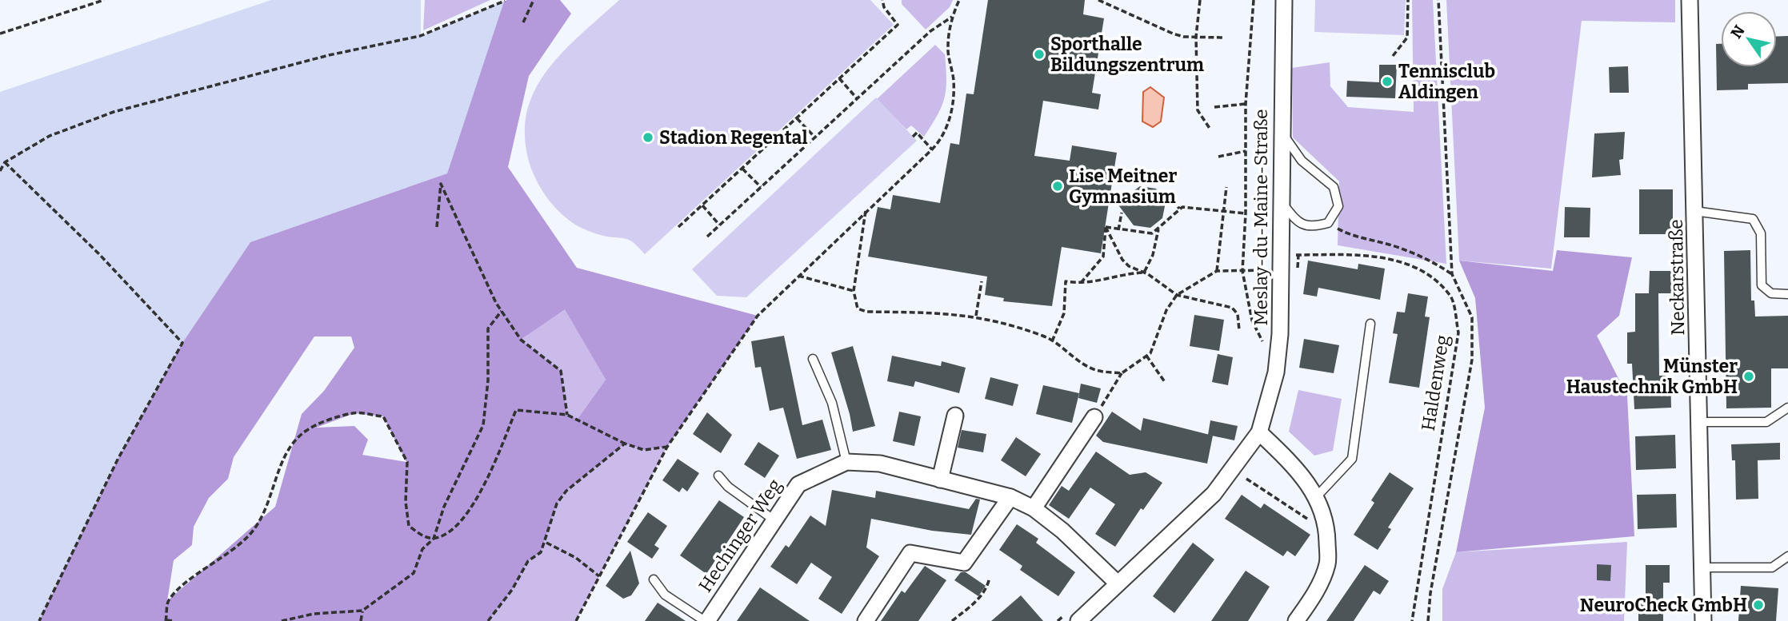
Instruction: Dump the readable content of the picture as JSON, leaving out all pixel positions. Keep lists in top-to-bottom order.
{
  "streets": {
    "street": ["Meslay-du-Maine-Straße", "Neckarstraße", "Hechinger Weg"],
    "path": ["Haldenweg"]
  },
  "crossings": [
    ["Meslay-du-Maine-Straße", "Haldenweg"]
  ],
  "places": [
    "Sporthalle Bildungszentrum",
    "Tennisclub Aldingen",
    "Stadion Regental",
    "Lise Meitner Gymnasium",
    "Münster Haustechnik GmbH",
    "NeuroCheck GmbH"
  ],
  "north": "top left"
}
